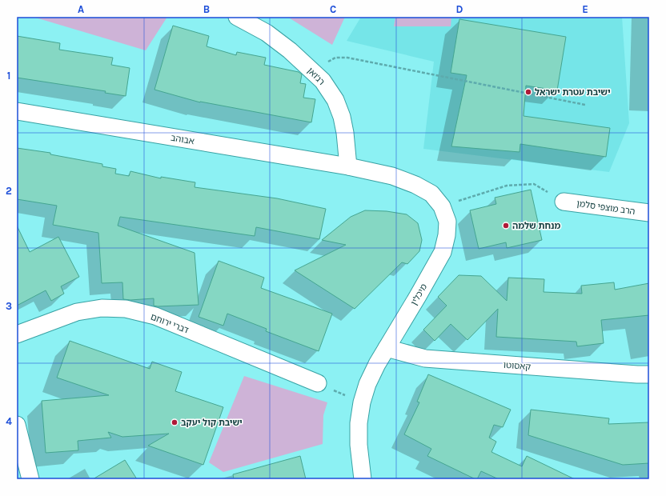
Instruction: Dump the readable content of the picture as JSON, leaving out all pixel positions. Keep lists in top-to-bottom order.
{
  "streets": {
    "street": [
      "רג'ואן",
      "אבוהב",
      "הרב מוצפי סלמן",
      "מיכלין",
      "דברי ירוחם",
      "קאסוטו"
    ]
  },
  "crossings": [
    ["רג'ואן", "אבוהב"],
    ["רג'ואן", "מיכלין"],
    ["אבוהב", "מיכלין"],
    ["מיכלין", "קאסוטו"]
  ],
  "places": ["ישיבת עטרת ישראל", "מנחת שלמה", "ישיבת קול יעקב"],
  "grid": {
    "columns": [
      "A",
      "B",
      "C",
      "D",
      "E"
    ],
    "rows": [
      "1",
      "2",
      "3",
      "4"
    ]
  }
}
